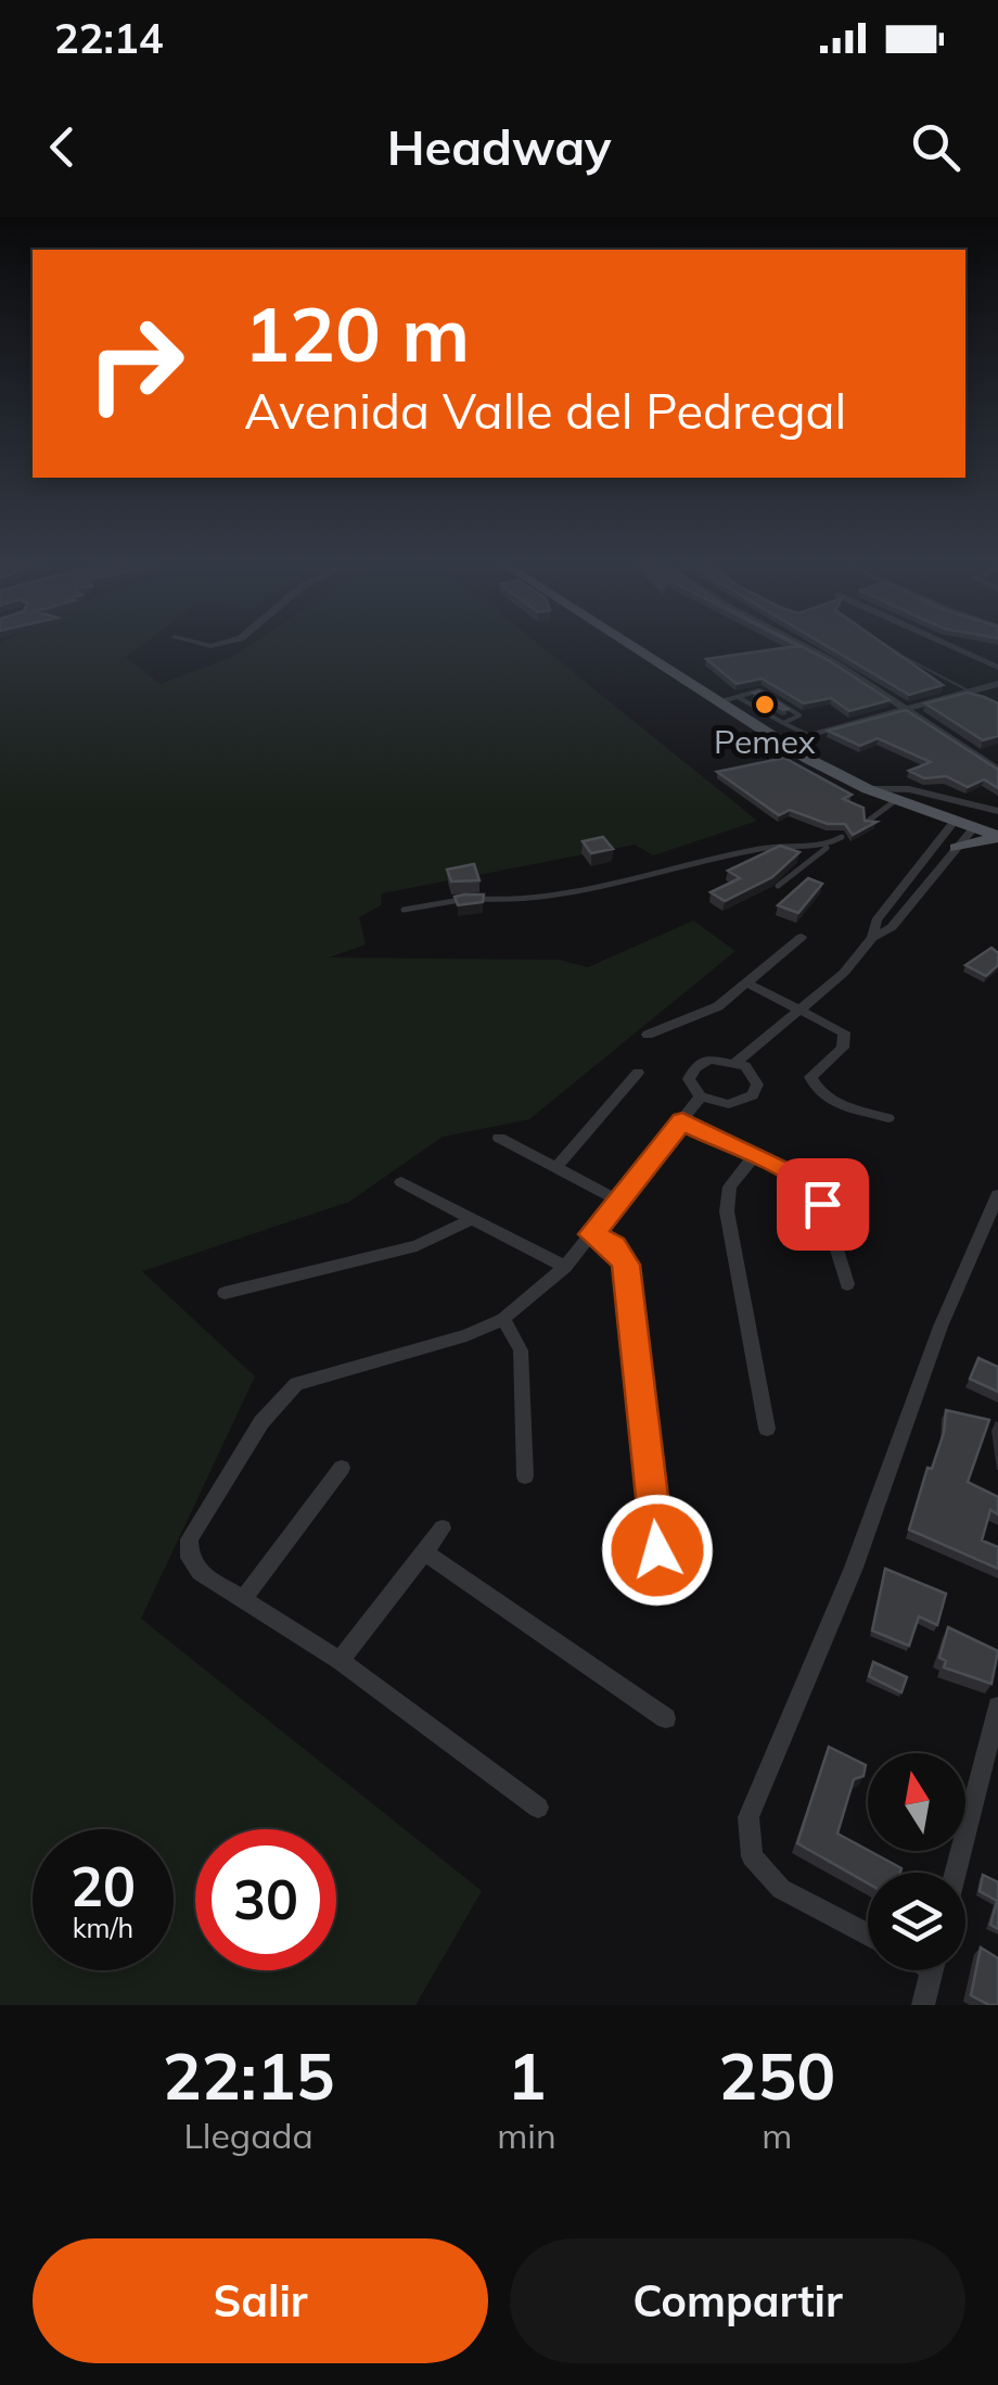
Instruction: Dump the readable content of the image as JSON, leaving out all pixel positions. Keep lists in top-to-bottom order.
{
  "places": ["Pemex"],
  "north": "top",
  "page": {
    "status": "22:14",
    "header": "Headway",
    "turn": ["120 m", "Avenida Valle del Pedregal"],
    "speed": "20 km/h",
    "limit": "30",
    "eta": [
      "22:15",
      "Llegada",
      "1",
      "min",
      "250",
      "m"
    ],
    "buttons": ["Salir", "Compartir"]
  }
}
